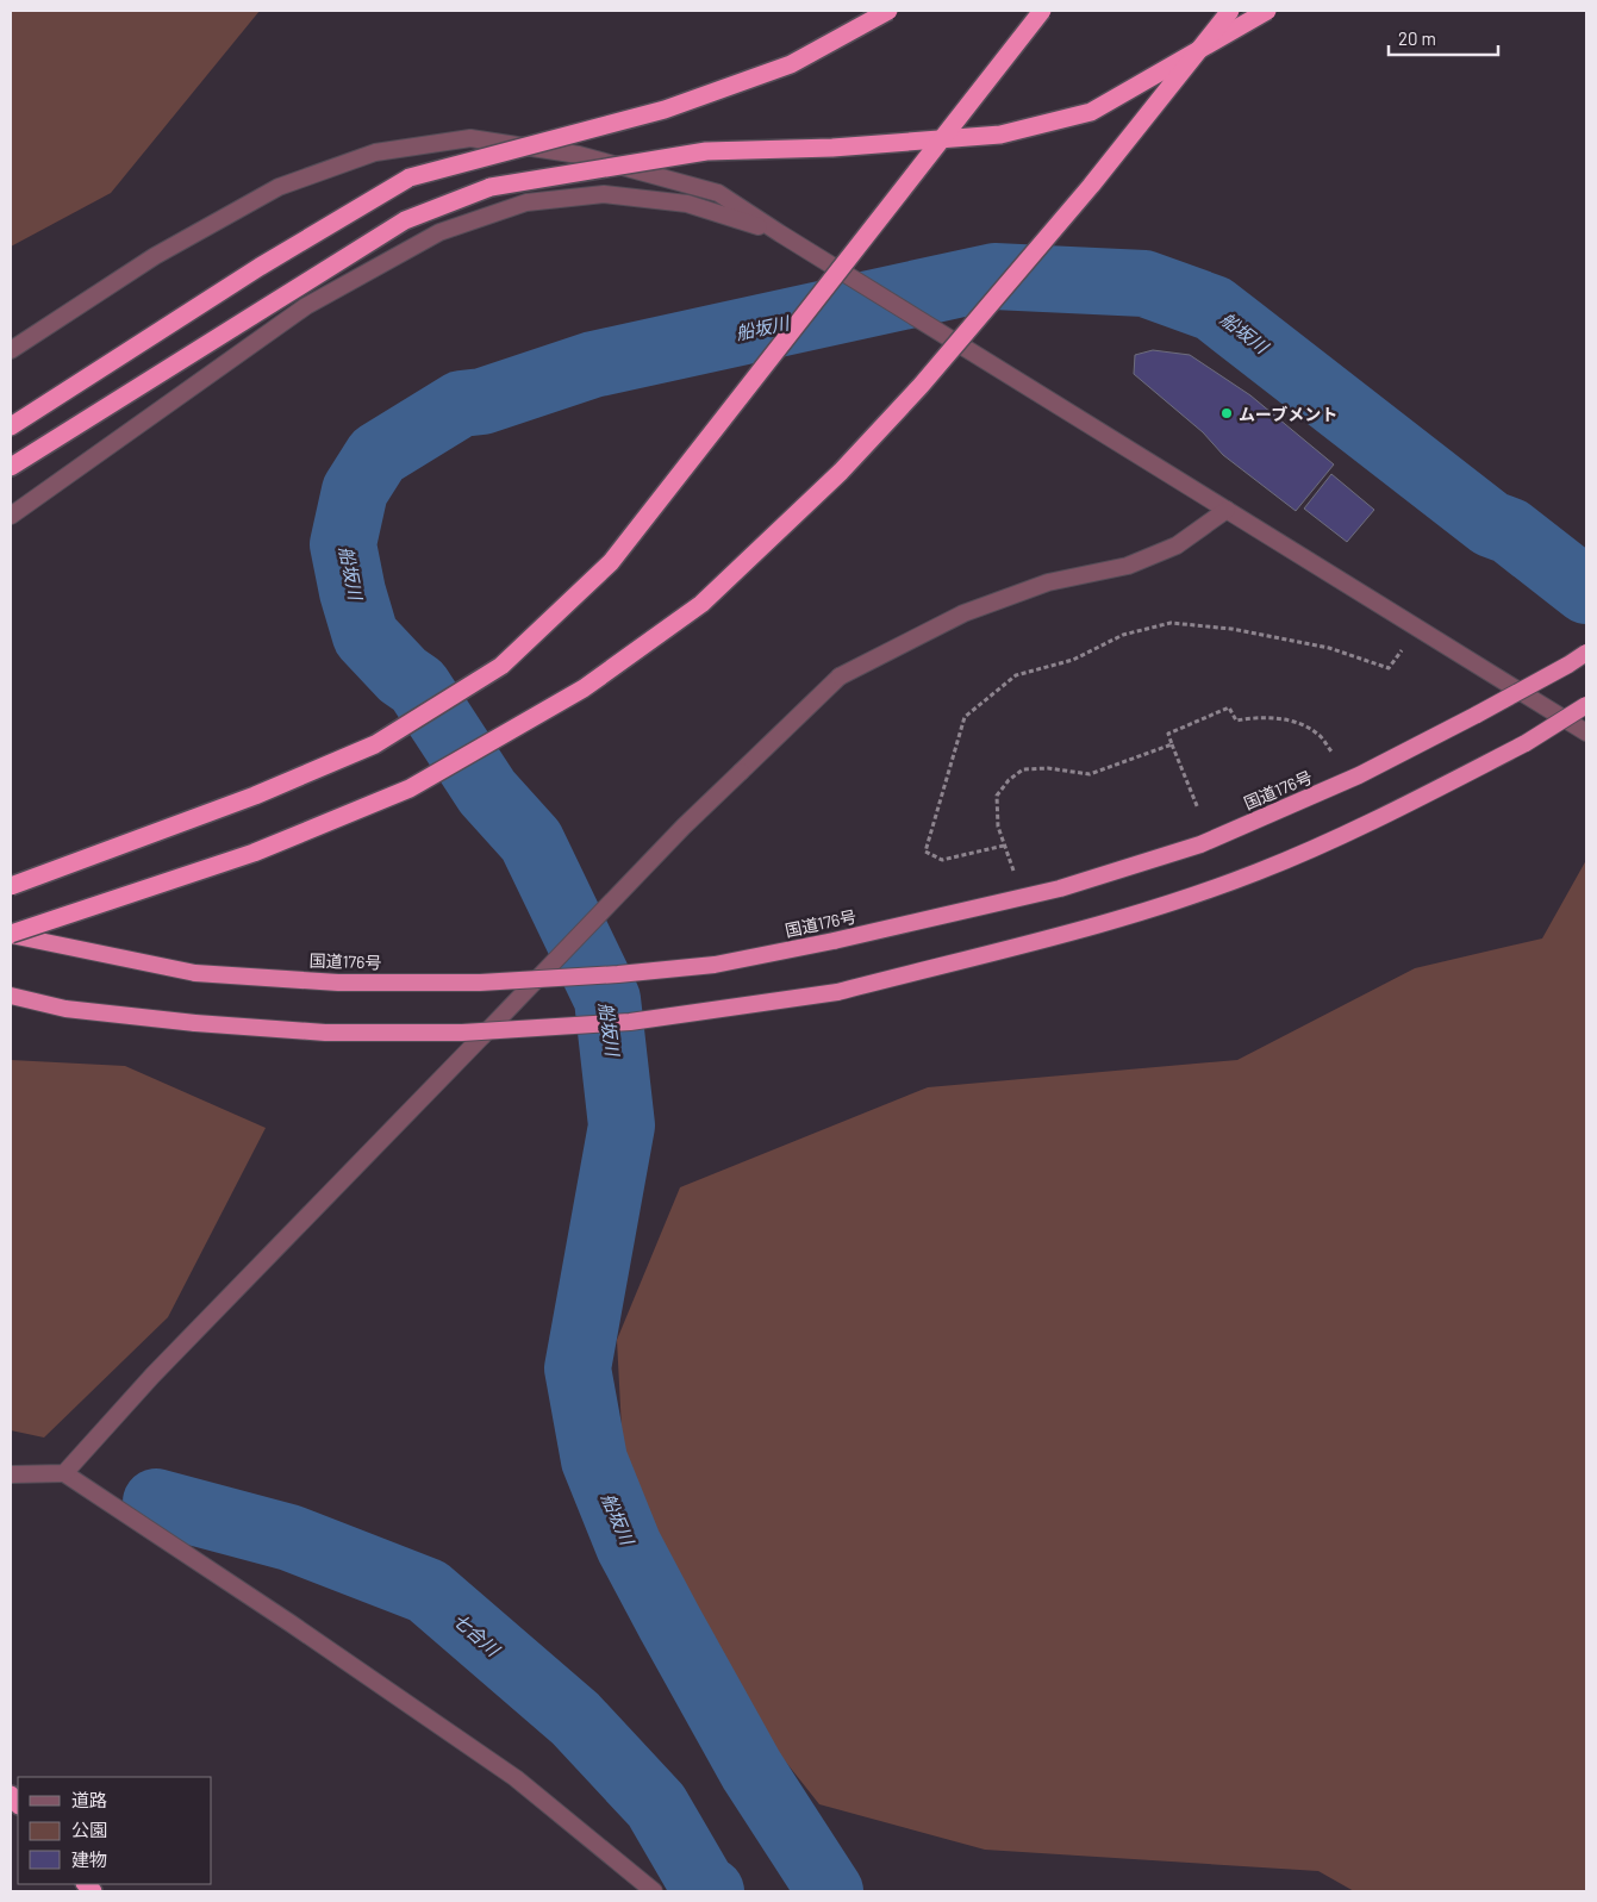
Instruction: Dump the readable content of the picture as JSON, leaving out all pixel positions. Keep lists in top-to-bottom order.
{
  "streets": {
    "highway": ["国道176号"]
  },
  "water": ["船坂川", "七合川"],
  "places": ["ムーブメント"],
  "legend": ["道路", "公園", "建物"],
  "scale_bar": "20 m"
}
